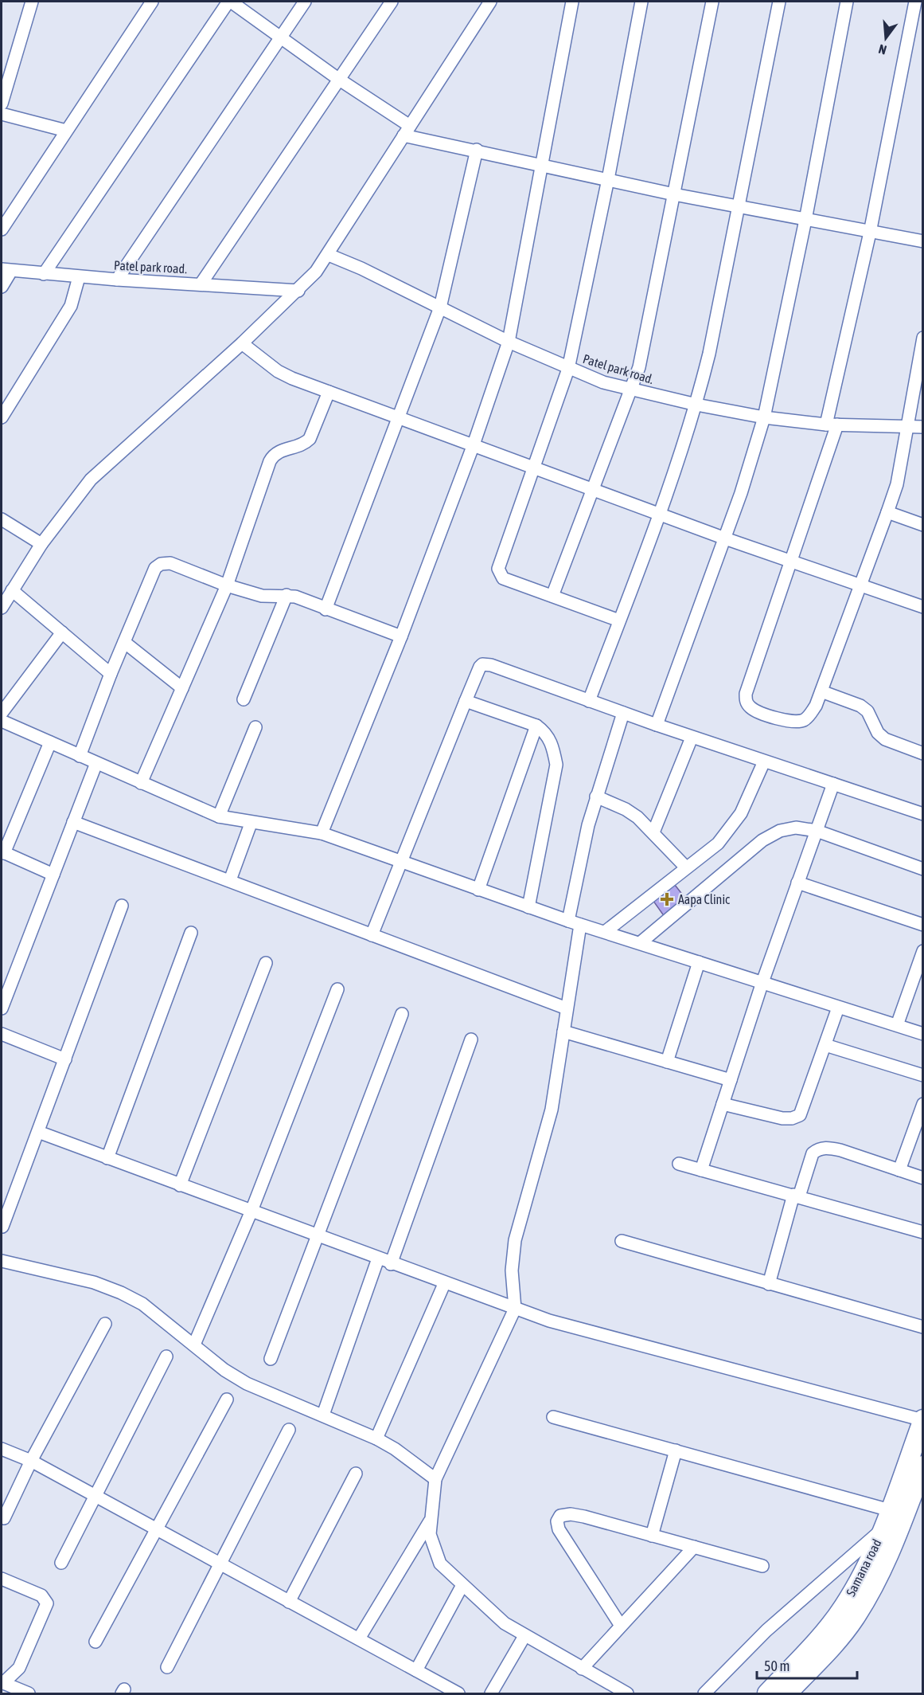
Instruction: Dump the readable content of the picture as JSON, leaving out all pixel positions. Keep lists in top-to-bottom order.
{
  "streets": {
    "main road": ["Samana road"],
    "street": ["Patel park road."]
  },
  "places": {
    "health": ["Aapa Clinic"]
  },
  "scale_bar": "50 m",
  "north": "bottom"
}
